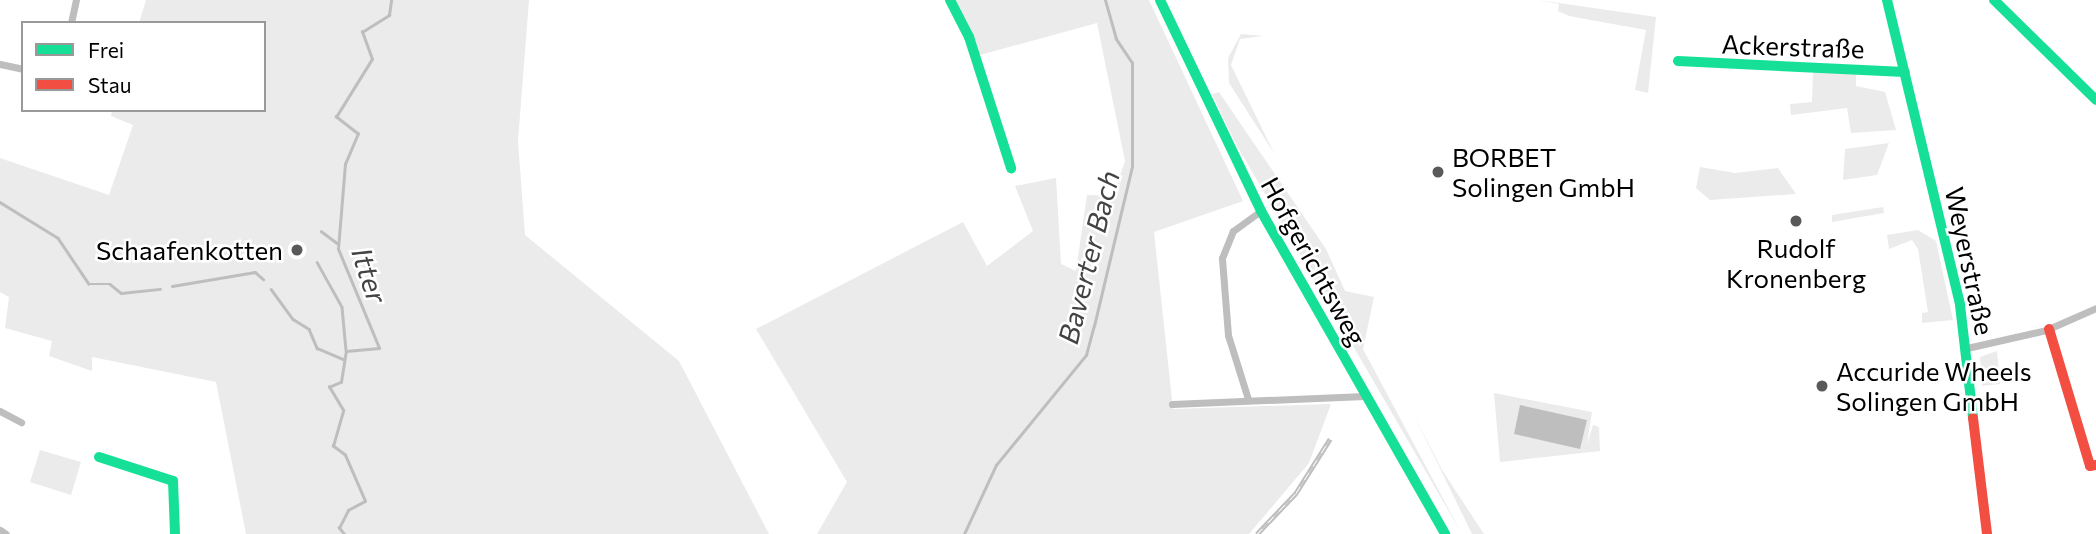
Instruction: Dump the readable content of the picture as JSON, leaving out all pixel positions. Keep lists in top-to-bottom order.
{
  "streets": {
    "street": ["Ackerstraße", "Hofgerichtsweg", "Weyerstraße"]
  },
  "crossings": [
    ["Ackerstraße", "Weyerstraße"]
  ],
  "water": ["Baverter Bach", "Itter"],
  "places": [
    "BORBET Solingen GmbH",
    "Rudolf Kronenberg",
    "Schaafenkotten",
    "Accuride Wheels Solingen GmbH"
  ],
  "legend": ["Frei", "Stau"]
}
